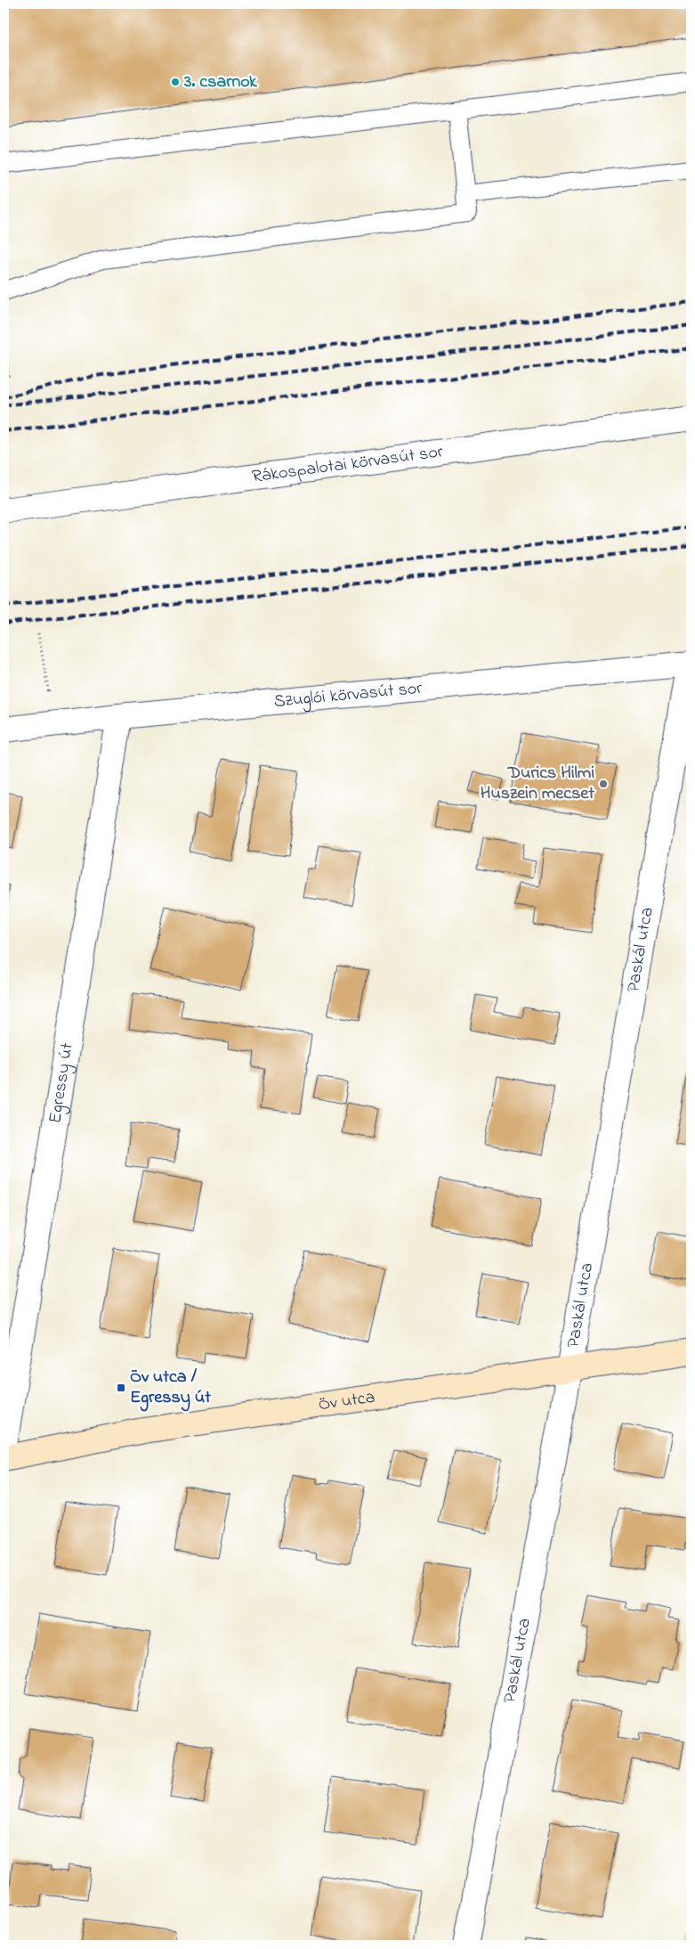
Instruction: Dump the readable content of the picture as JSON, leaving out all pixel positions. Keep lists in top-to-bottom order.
{
  "streets": {
    "street": [
      "Rákospalotai körvasút sor",
      "Szuglói körvasút sor",
      "Paskál utca",
      "Egressy út",
      "Öv utca"
    ]
  },
  "crossings": [
    ["Szuglói körvasút sor", "Paskál utca"],
    ["Szuglói körvasút sor", "Egressy út"],
    ["Paskál utca", "Öv utca"]
  ],
  "places": {
    "other": ["3. csarnok", "Durics Hilmi Huszein mecset"],
    "transit": ["Öv utca / Egressy út"]
  }
}
